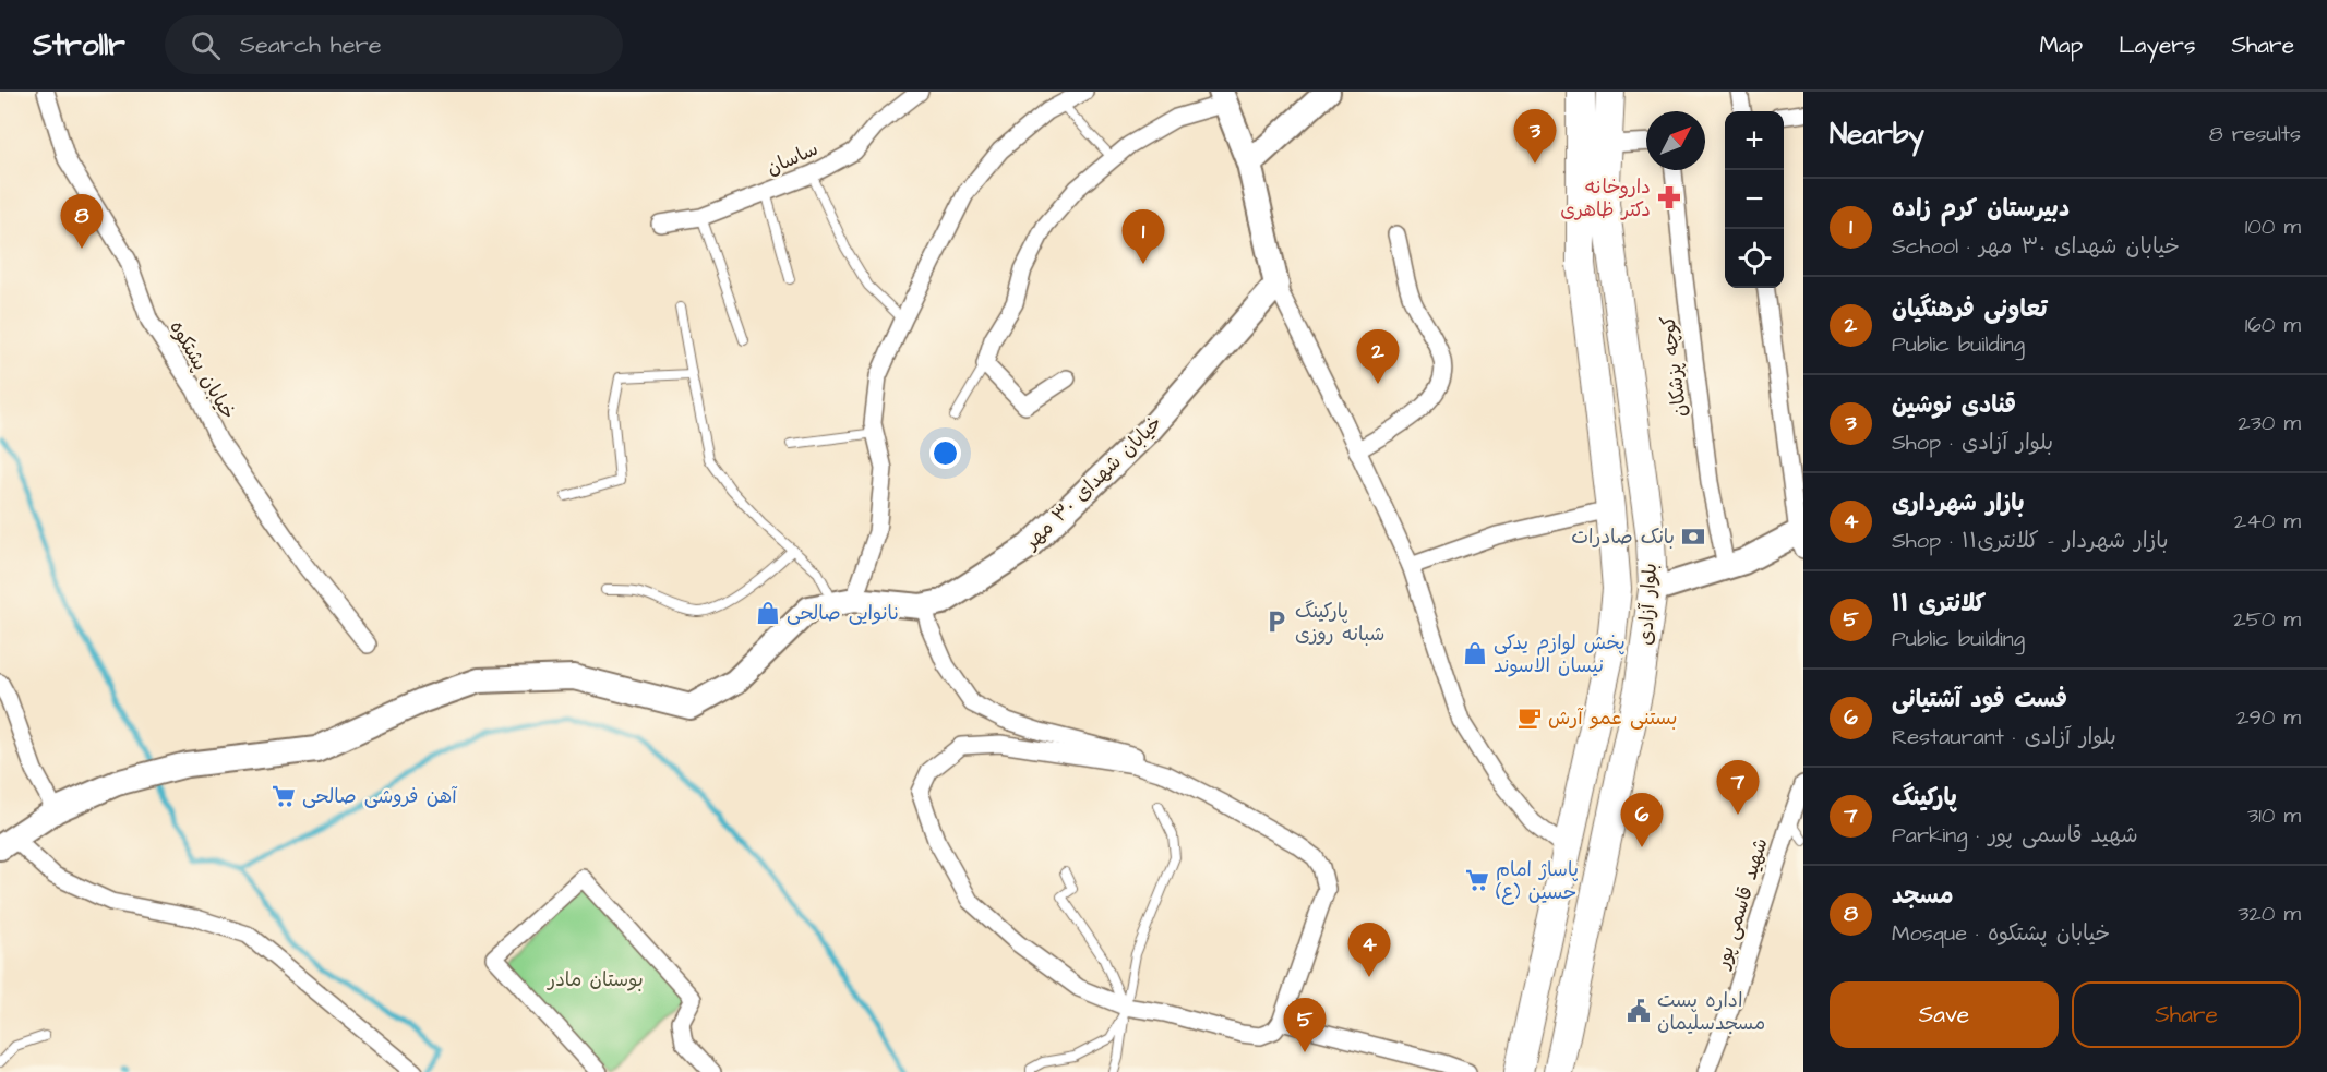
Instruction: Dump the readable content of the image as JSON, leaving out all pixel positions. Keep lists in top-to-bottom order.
{
  "streets": {
    "main road": ["خیابان شهدای ۳۰ مهر", "بلوار آزادی"],
    "street": [
      "ساسان",
      "کوچه پزشکان",
      "خیابان پشتکوه",
      "شهید قاسمی پور"
    ]
  },
  "parks": ["بوستان مادر"],
  "places": {
    "pharmacy": ["داروخانه دکتر ظاهری"],
    "bank": ["بانک صادرات"],
    "shop": ["نانوایی صالحی", "پخش لوازم یدکی نیسان الاسوند"],
    "parking": ["پارکینگ شبانه روزی"],
    "cafe": ["بستنی عمو آرش"],
    "supermarket": ["آهن فروشی صالحی", "پاساژ امام حسین (ع)"],
    "public building": ["اداره پست مسجدسلیمان"]
  },
  "north": "top right",
  "page": {
    "header": "Strollr",
    "search": "Search here",
    "nav": ["Map", "Layers", "Share"],
    "heading": ["Nearby", "8 results"],
    "pins": [
      "3",
      "8",
      "1",
      "2",
      "7",
      "6",
      "4",
      "5"
    ],
    "map_buttons": ["+", "−"],
    "list": [
      {
        "mark": "1",
        "name": "دبیرستان کرم زاده",
        "note": "School · خیابان شهدای ۳۰ مهر",
        "value": "100 m"
      },
      {
        "mark": "2",
        "name": "تعاونی فرهنگیان",
        "note": "Public building",
        "value": "160 m"
      },
      {
        "mark": "3",
        "name": "قنادی نوشین",
        "note": "Shop · بلوار آزادی",
        "value": "230 m"
      },
      {
        "mark": "4",
        "name": "بازار شهرداری",
        "note": "Shop · بازار شهردار - کلانتری۱۱",
        "value": "240 m"
      },
      {
        "mark": "5",
        "name": "کلانتری ۱۱",
        "note": "Public building",
        "value": "250 m"
      },
      {
        "mark": "6",
        "name": "فست فود آشتیانی",
        "note": "Restaurant · بلوار آزادی",
        "value": "290 m"
      },
      {
        "mark": "7",
        "name": "پارکینگ",
        "note": "Parking · شهید قاسمی پور",
        "value": "310 m"
      },
      {
        "mark": "8",
        "name": "مسجد",
        "note": "Mosque · خیابان پشتکوه",
        "value": "320 m"
      }
    ],
    "buttons": ["Save", "Share"]
  }
}
